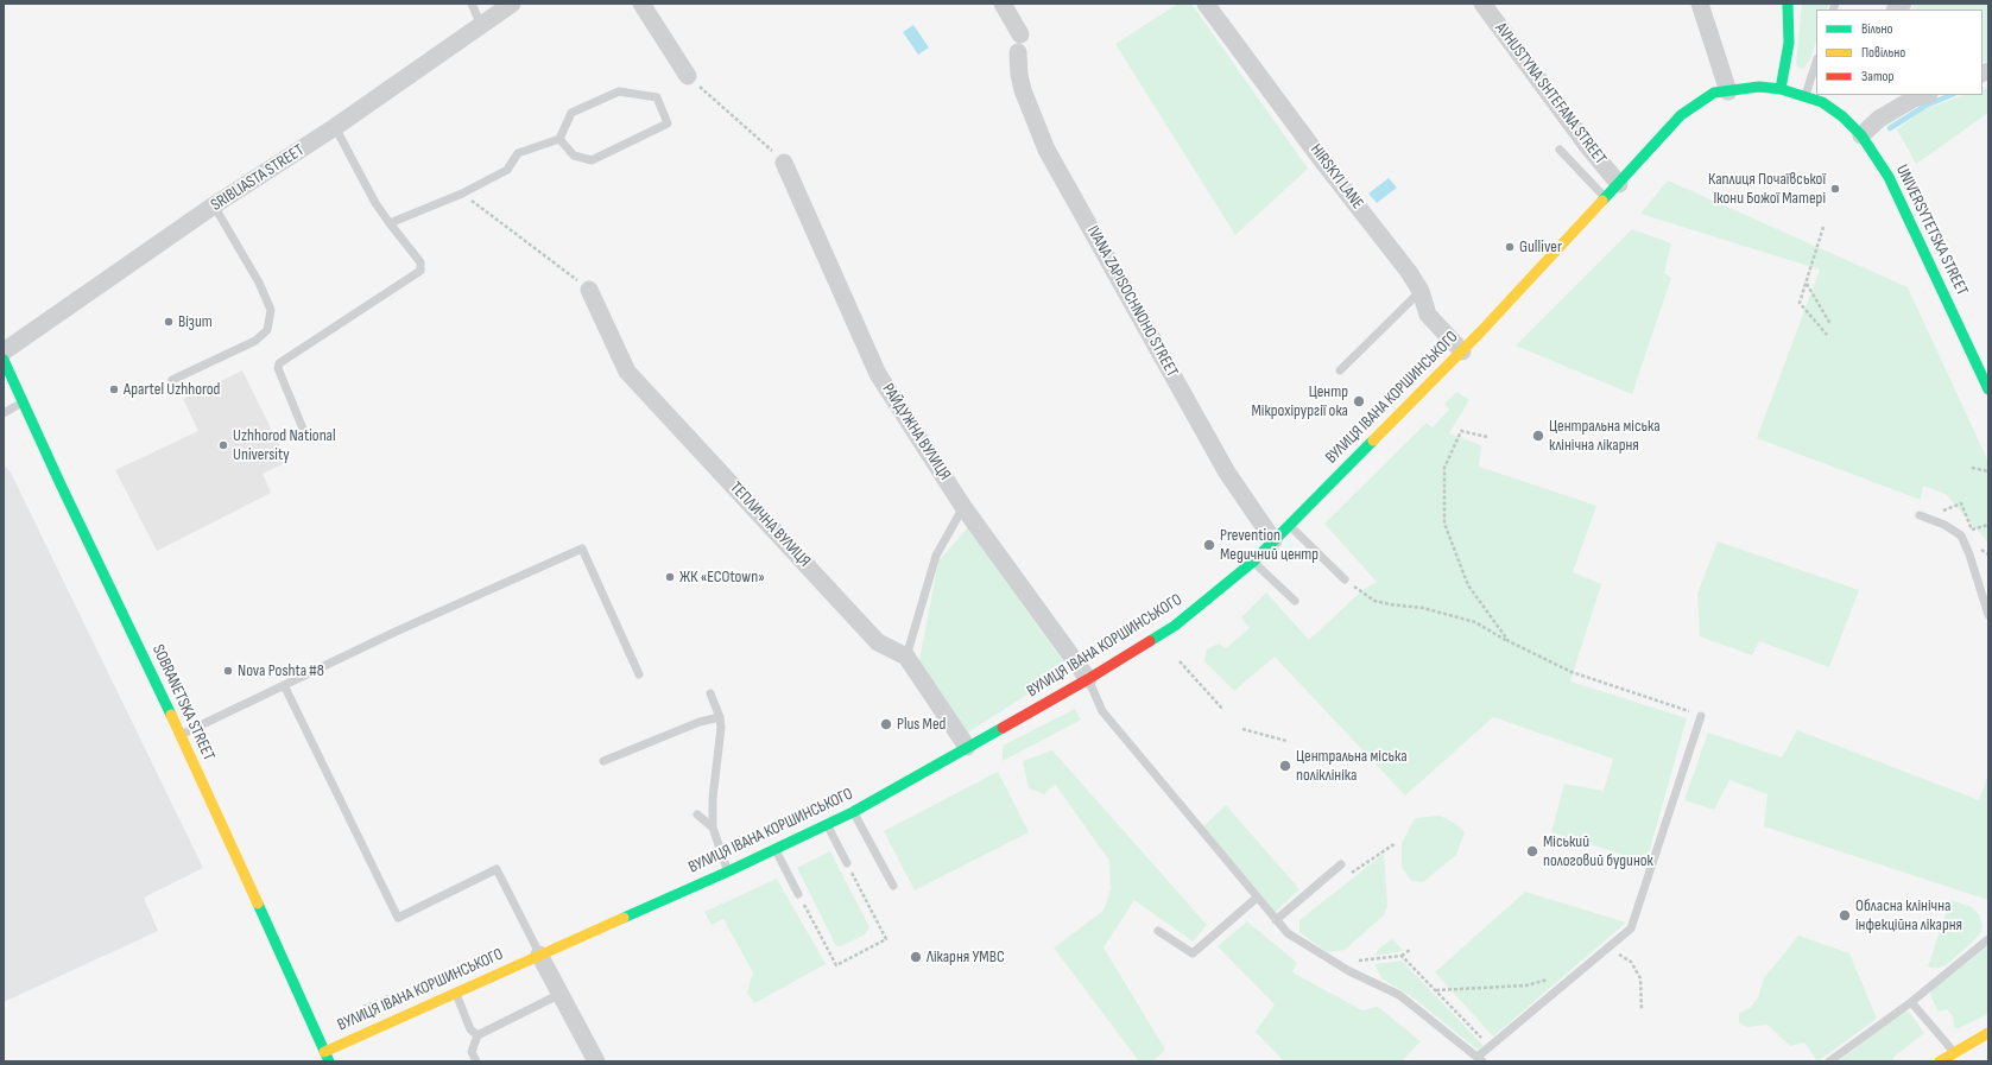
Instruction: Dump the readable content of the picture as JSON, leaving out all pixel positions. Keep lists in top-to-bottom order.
{
  "streets": {
    "street": [
      "AVHUSTYNA SHTEFANA STREET",
      "HIRSKYI LANE",
      "SRIBLIASTA STREET",
      "UNIVERSYTETSKA STREET",
      "IVANA ZAPISOCHNOHO STREET",
      "ВУЛИЦЯ ІВАНА КОРШИНСЬКОГО",
      "РАЙДУЖНА ВУЛИЦЯ",
      "ТЕПЛИЧНА ВУЛИЦЯ",
      "SOBRANETSKA STREET"
    ]
  },
  "crossings": [
    ["AVHUSTYNA SHTEFANA STREET", "ВУЛИЦЯ ІВАНА КОРШИНСЬКОГО"],
    ["HIRSKYI LANE", "ВУЛИЦЯ ІВАНА КОРШИНСЬКОГО"],
    ["UNIVERSYTETSKA STREET", "ВУЛИЦЯ ІВАНА КОРШИНСЬКОГО"],
    ["IVANA ZAPISOCHNOHO STREET", "ВУЛИЦЯ ІВАНА КОРШИНСЬКОГО"],
    ["ВУЛИЦЯ ІВАНА КОРШИНСЬКОГО", "РАЙДУЖНА ВУЛИЦЯ"],
    ["ВУЛИЦЯ ІВАНА КОРШИНСЬКОГО", "ТЕПЛИЧНА ВУЛИЦЯ"],
    ["ВУЛИЦЯ ІВАНА КОРШИНСЬКОГО", "SOBRANETSKA STREET"]
  ],
  "places": [
    "Каплиця Почаївської Ікони Божої Матері",
    "Gulliver",
    "Візит",
    "Apartel Uzhhorod",
    "Центр Мікрохірургії ока",
    "Центральна міська клінічна лікарня",
    "Uzhhorod National University",
    "Prevention Медичний центр",
    "ЖК «ECOtown»",
    "Nova Poshta #8",
    "Plus Med",
    "Центральна міська поліклініка",
    "Міський пологовий будинок",
    "Обласна клінічна інфекційна лікарня",
    "Лікарня УМВС"
  ],
  "legend": ["Вільно", "Повільно", "Затор"]
}
